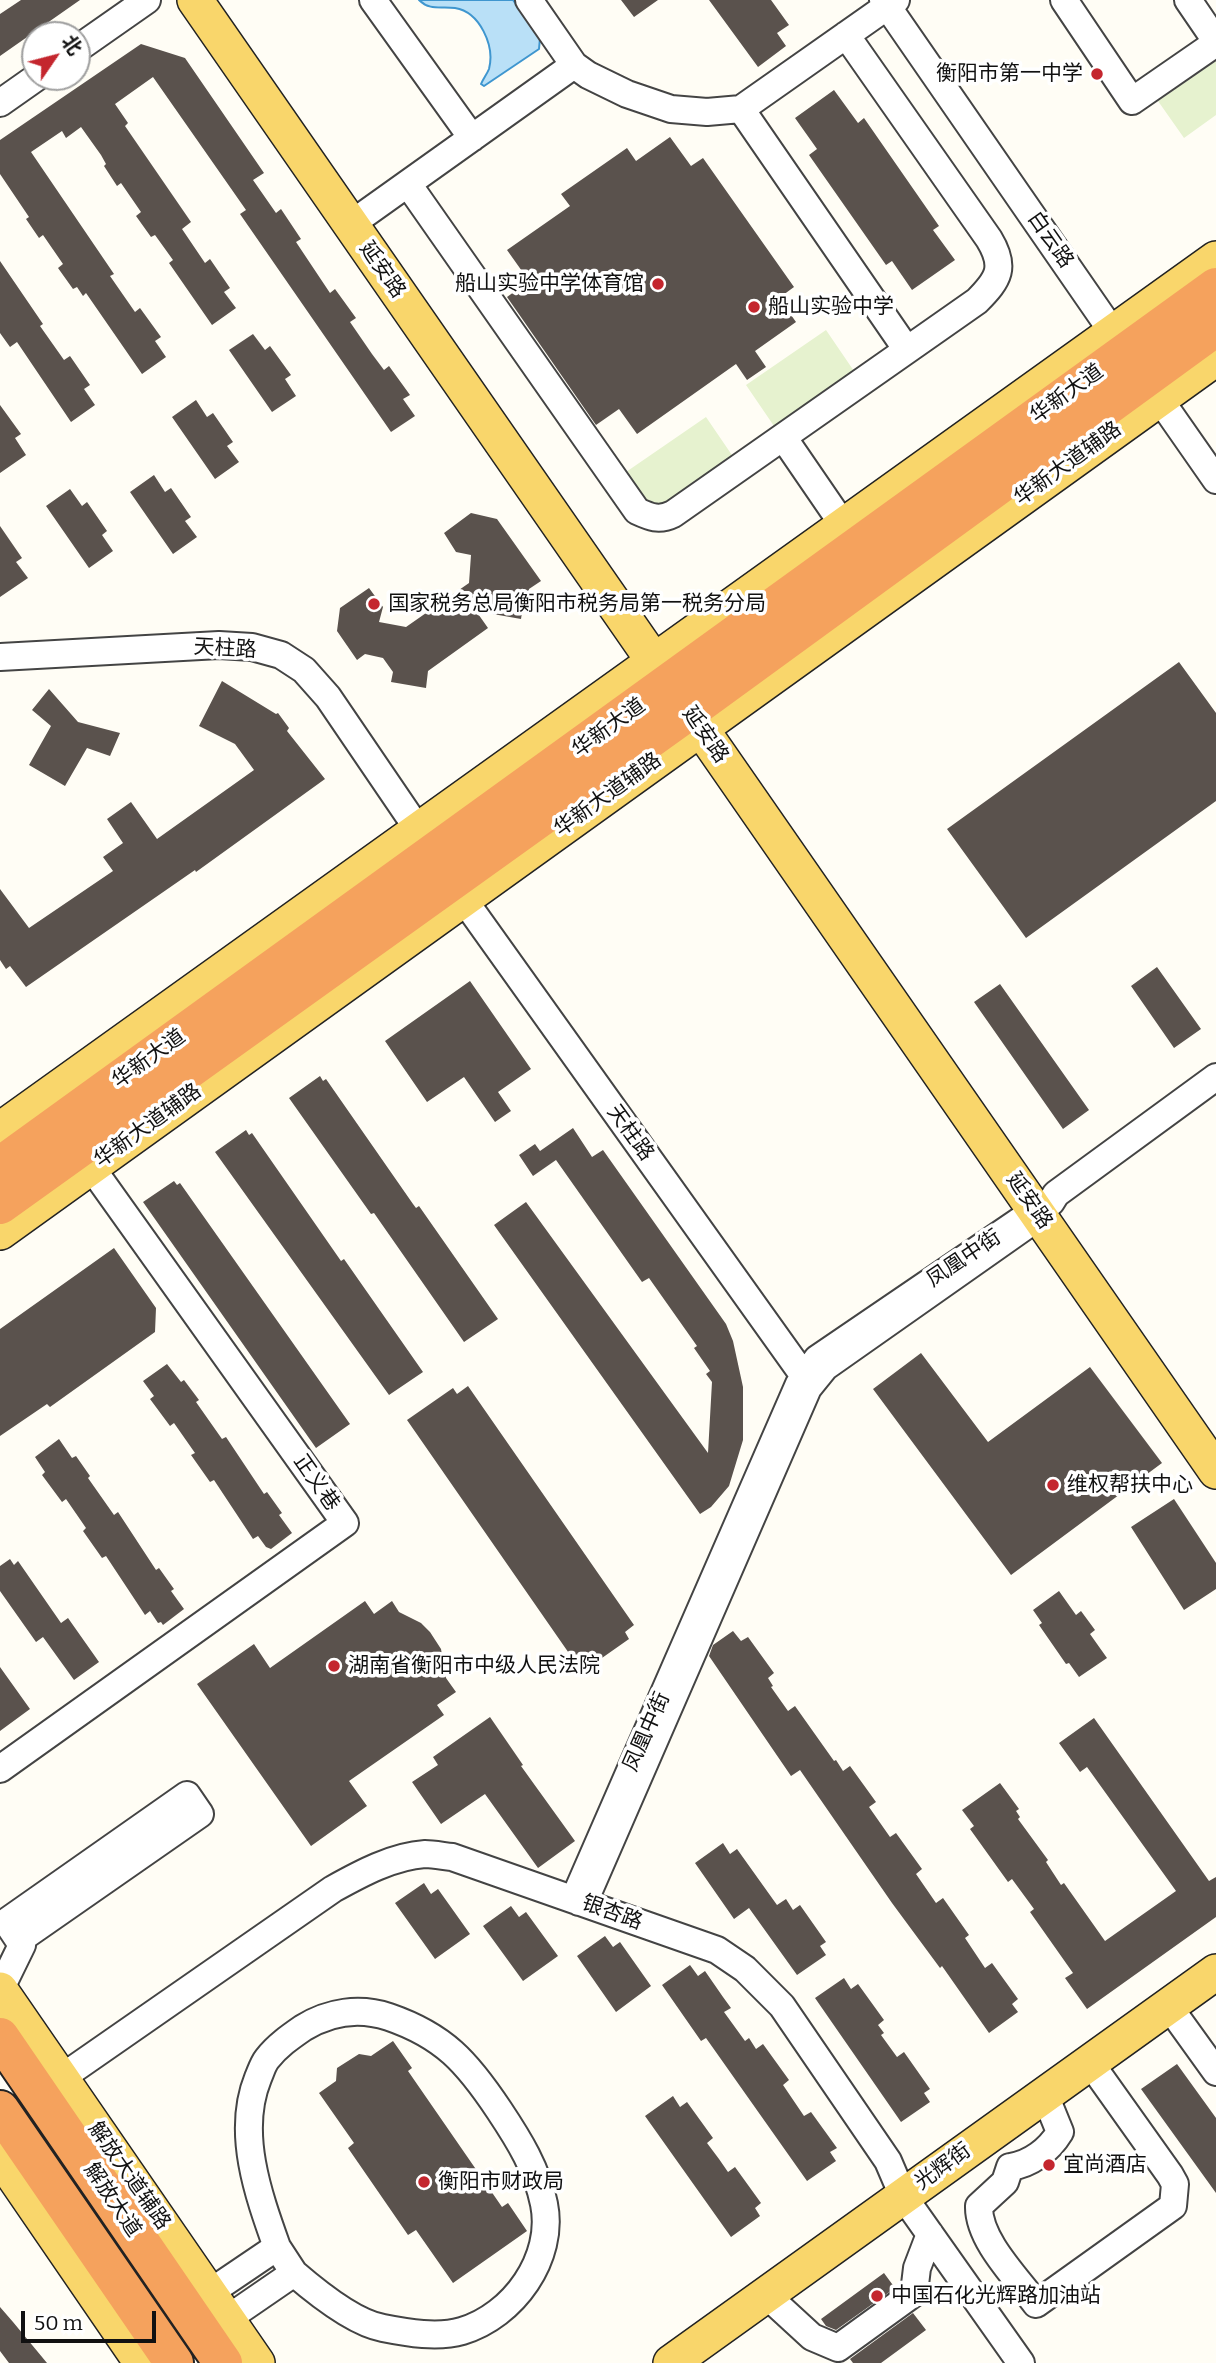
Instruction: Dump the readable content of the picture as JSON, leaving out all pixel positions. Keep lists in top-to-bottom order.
{
  "streets": {
    "highway": ["华新大道", "解放大道"],
    "main road": [
      "延安路",
      "华新大道辅路",
      "光辉街",
      "解放大道辅路"
    ],
    "street": [
      "白云路",
      "天柱路",
      "凤凰中街",
      "正义巷",
      "银杏路"
    ]
  },
  "crossings": [
    ["白云路", "华新大道"],
    ["白云路", "华新大道辅路"],
    ["延安路", "华新大道"],
    ["延安路", "华新大道辅路"],
    ["延安路", "凤凰中街"],
    ["华新大道", "华新大道辅路"],
    ["华新大道", "天柱路"],
    ["华新大道辅路", "天柱路"],
    ["华新大道辅路", "正义巷"],
    ["天柱路", "凤凰中街"],
    ["凤凰中街", "银杏路"],
    ["银杏路", "光辉街"],
    ["银杏路", "解放大道辅路"],
    ["银杏路", "解放大道"],
    ["解放大道辅路", "解放大道"]
  ],
  "places": [
    "衡阳市第一中学",
    "船山实验中学体育馆",
    "船山实验中学",
    "国家税务总局衡阳市税务局第一税务分局",
    "维权帮扶中心",
    "湖南省衡阳市中级人民法院",
    "宜尚酒店",
    "衡阳市财政局",
    "中国石化光辉路加油站"
  ],
  "scale_bar": "50 m",
  "north": "top right"
}
